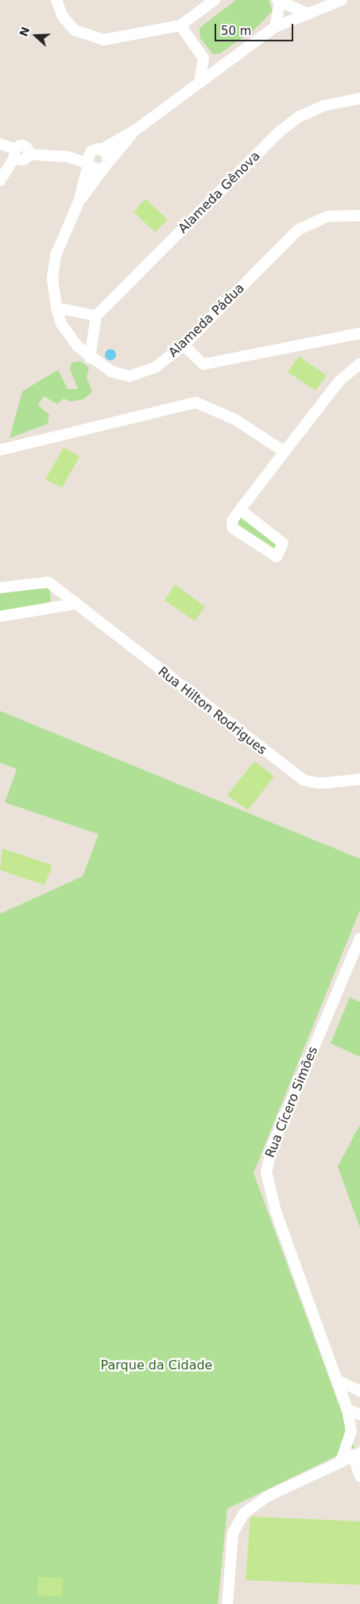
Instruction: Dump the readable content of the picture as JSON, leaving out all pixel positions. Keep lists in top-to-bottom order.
{
  "streets": {
    "street": [
      "Alameda Gênova",
      "Alameda Pádua",
      "Rua Hilton Rodrigues",
      "Rua Cícero Simões"
    ]
  },
  "parks": ["Parque da Cidade"],
  "scale_bar": "50 m",
  "north": "left"
}
